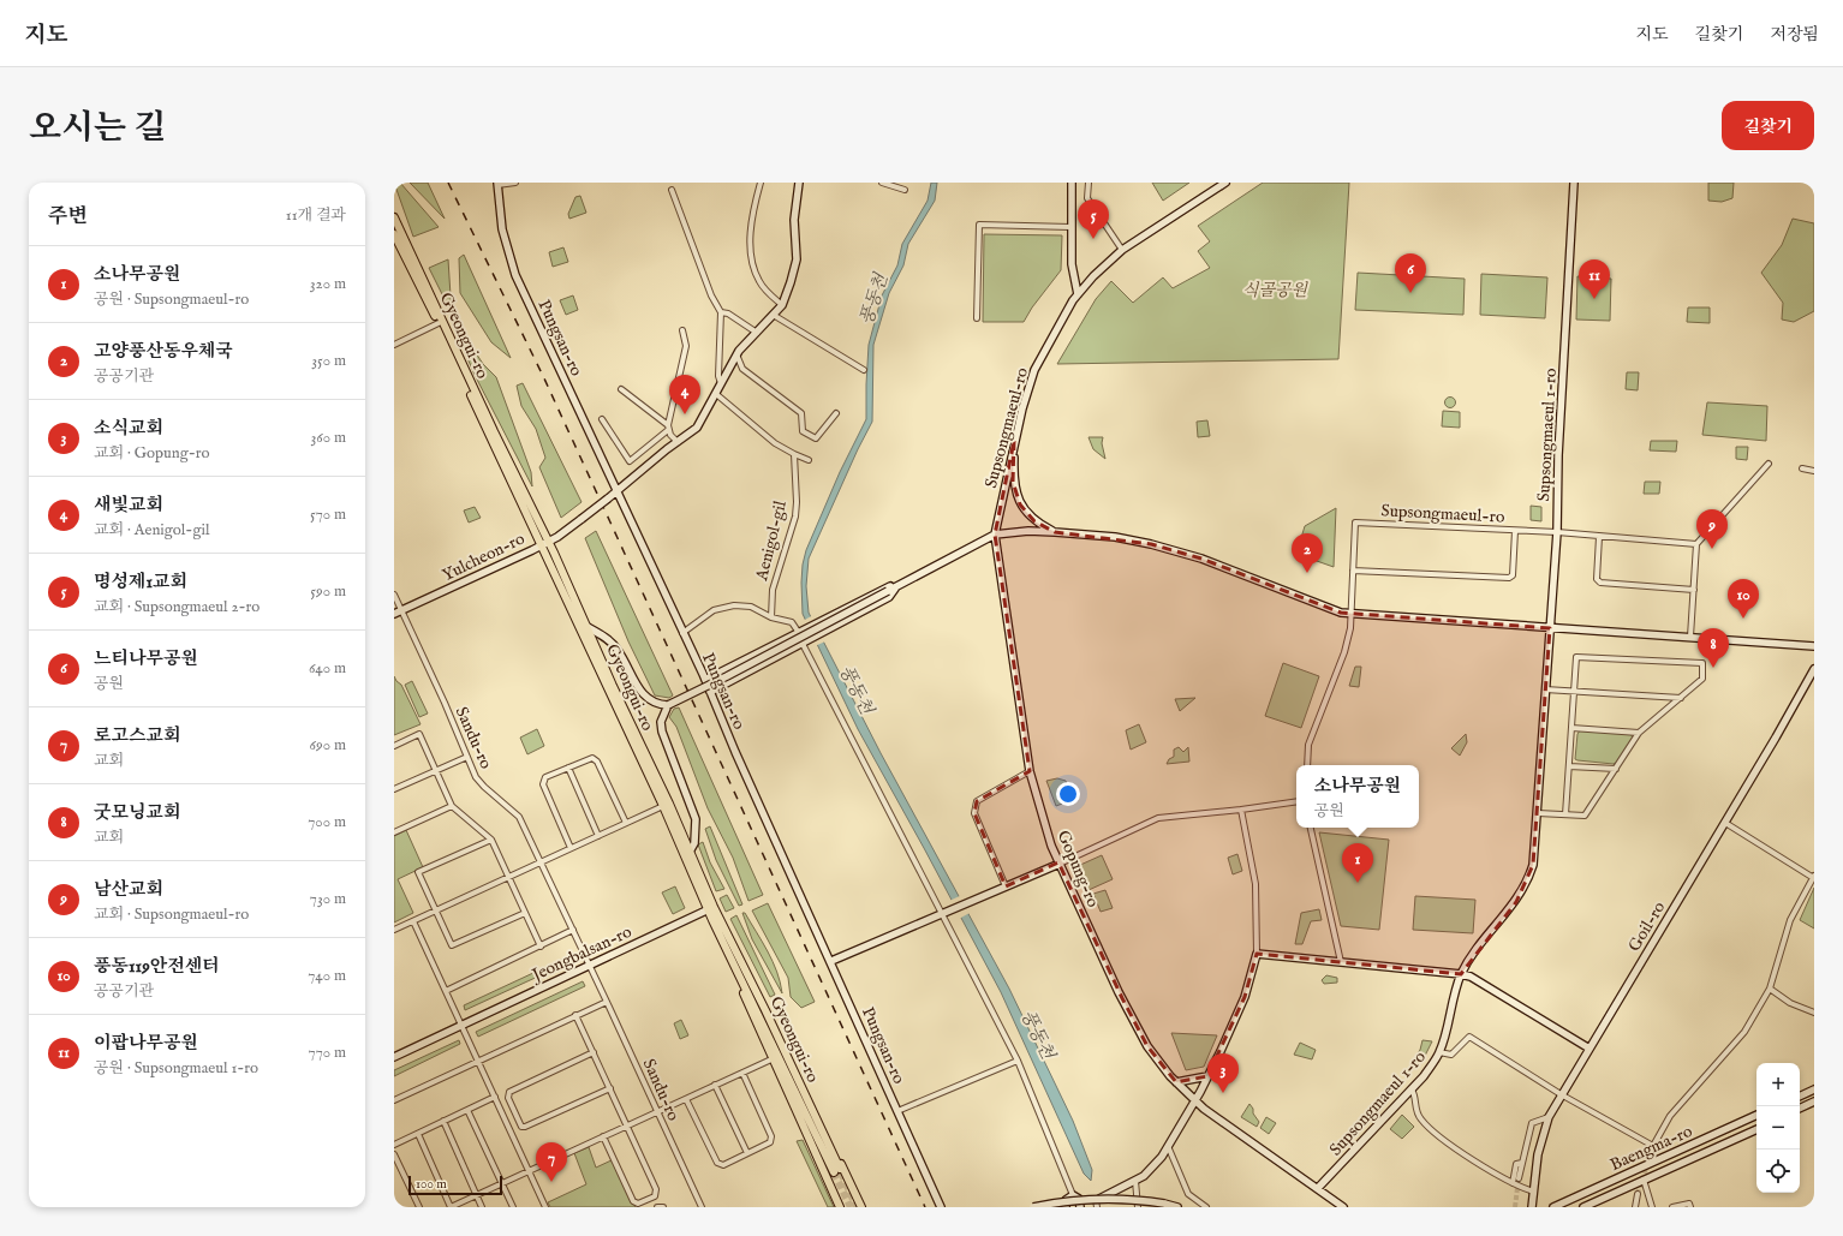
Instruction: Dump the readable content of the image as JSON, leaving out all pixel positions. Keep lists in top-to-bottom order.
{
  "streets": {
    "main road": [
      "Gyeongui-ro",
      "Pungsan-ro",
      "Supsongmaeul-ro",
      "Supsongmaeul 1-ro",
      "Yulcheon-ro",
      "Gopung-ro",
      "Goil-ro",
      "Jeongbalsan-ro",
      "Baengma-ro"
    ],
    "street": ["Aenigol-gil", "Sandu-ro"]
  },
  "crossings": [
    ["Gyeongui-ro", "Yulcheon-ro"],
    ["Gyeongui-ro", "Jeongbalsan-ro"],
    ["Pungsan-ro", "Yulcheon-ro"],
    ["Supsongmaeul-ro", "Gopung-ro"],
    ["Supsongmaeul 1-ro", "Gopung-ro"],
    ["Yulcheon-ro", "Sandu-ro"],
    ["Sandu-ro", "Jeongbalsan-ro"]
  ],
  "water": ["풍동천"],
  "parks": ["식골공원"],
  "scale_bar": "100 m",
  "page": {
    "header": "지도",
    "nav": ["지도", "길찾기", "저장됨"],
    "title": "오시는 길",
    "buttons": "길찾기",
    "heading": ["주변", "11개 결과"],
    "pins": [
      "5",
      "6",
      "11",
      "4",
      "9",
      "2",
      "10",
      "8",
      "1",
      "3",
      "7"
    ],
    "list": [
      {
        "mark": "1",
        "name": "소나무공원",
        "note": "공원 · Supsongmaeul-ro",
        "value": "320 m"
      },
      {
        "mark": "2",
        "name": "고양풍산동우체국",
        "note": "공공기관",
        "value": "350 m"
      },
      {
        "mark": "3",
        "name": "소식교회",
        "note": "교회 · Gopung-ro",
        "value": "360 m"
      },
      {
        "mark": "4",
        "name": "새빛교회",
        "note": "교회 · Aenigol-gil",
        "value": "570 m"
      },
      {
        "mark": "5",
        "name": "명성제1교회",
        "note": "교회 · Supsongmaeul 2-ro",
        "value": "590 m"
      },
      {
        "mark": "6",
        "name": "느티나무공원",
        "note": "공원",
        "value": "640 m"
      },
      {
        "mark": "7",
        "name": "로고스교회",
        "note": "교회",
        "value": "690 m"
      },
      {
        "mark": "8",
        "name": "굿모닝교회",
        "note": "교회",
        "value": "700 m"
      },
      {
        "mark": "9",
        "name": "남산교회",
        "note": "교회 · Supsongmaeul-ro",
        "value": "730 m"
      },
      {
        "mark": "10",
        "name": "풍동119안전센터",
        "note": "공공기관",
        "value": "740 m"
      },
      {
        "mark": "11",
        "name": "이팝나무공원",
        "note": "공원 · Supsongmaeul 1-ro",
        "value": "770 m"
      }
    ],
    "popup": ["소나무공원", "공원"],
    "map_buttons": ["+", "−"],
    "scale": "100 m"
  }
}
